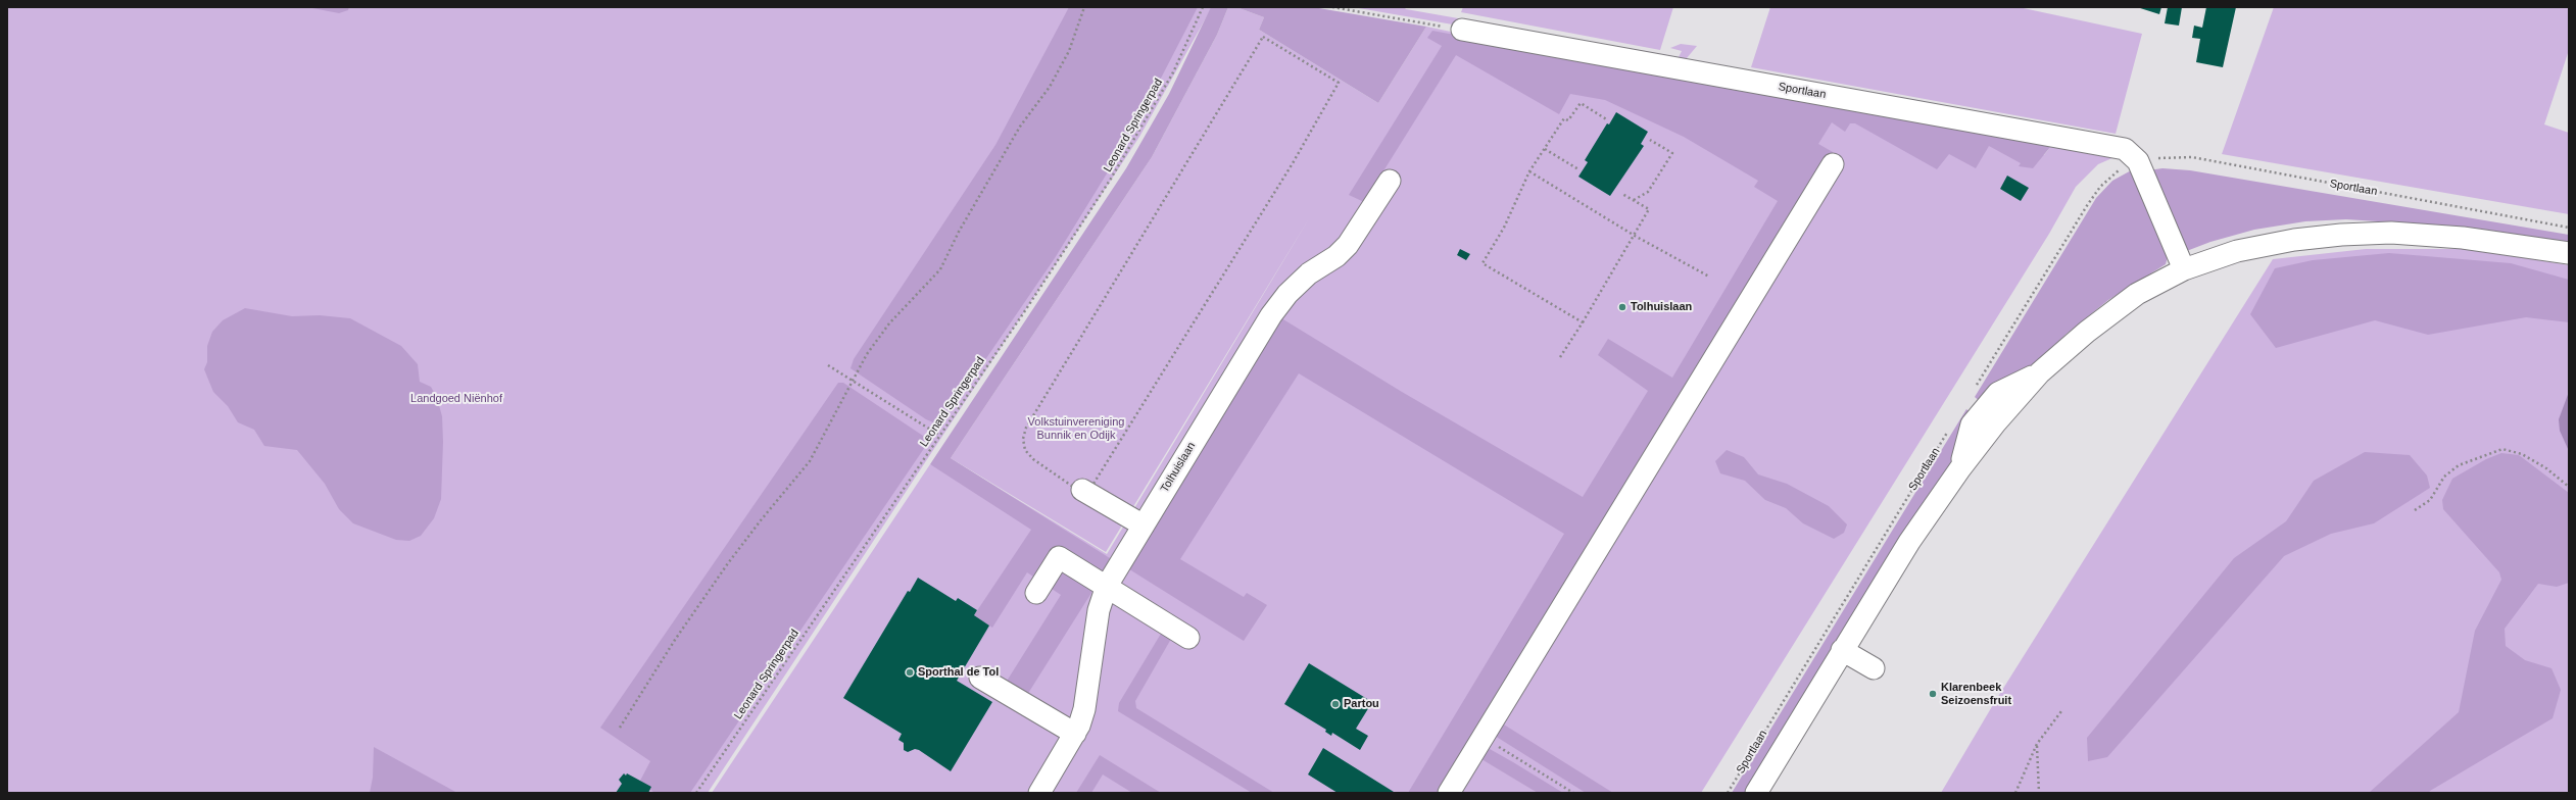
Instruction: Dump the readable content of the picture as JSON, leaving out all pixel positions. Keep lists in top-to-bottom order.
{
  "streets": {
    "street": ["Sportlaan", "Tolhuislaan"],
    "path": ["Leonard Springerpad"]
  },
  "parks": ["Landgoed Niënhof", "Volkstuinvereniging Bunnik en Odijk"],
  "places": [
    "Tolhuislaan",
    "Sporthal de Tol",
    "Klarenbeek Seizoensfruit",
    "Partou"
  ]
}
